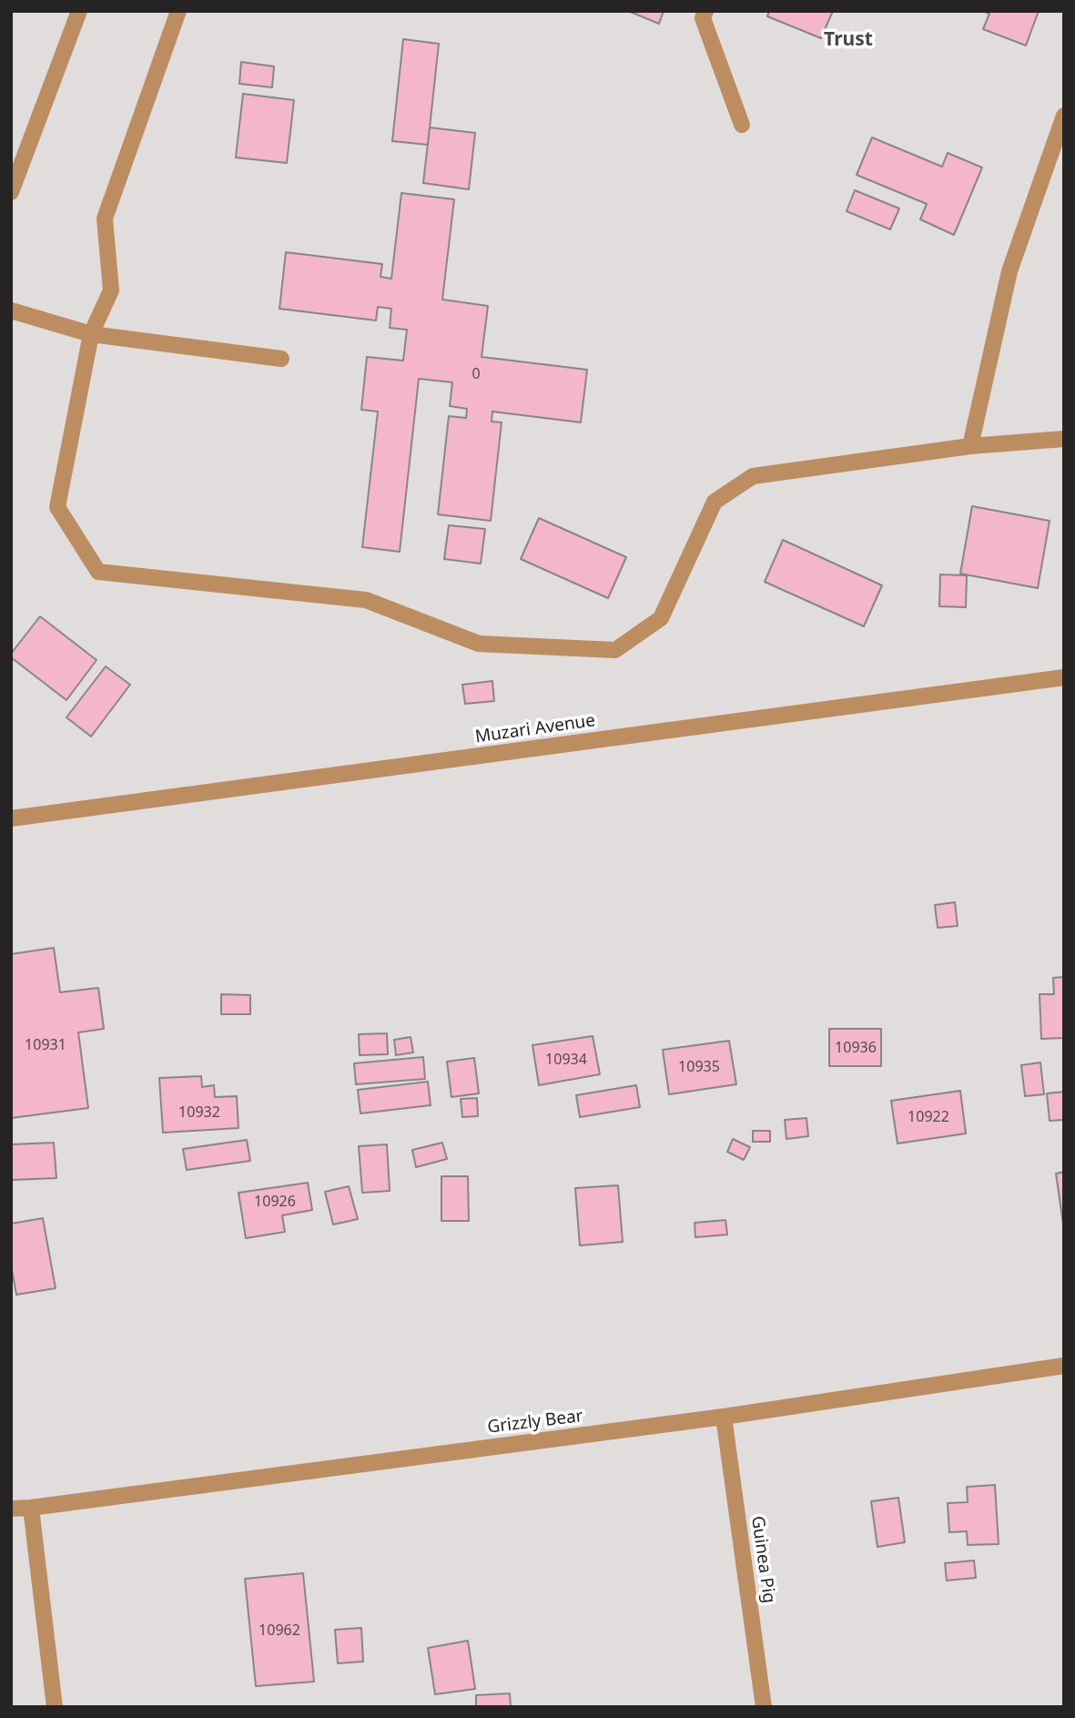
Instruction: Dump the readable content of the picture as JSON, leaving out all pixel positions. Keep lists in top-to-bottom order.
{
  "streets": {
    "street": ["Muzari Avenue", "Grizzly Bear", "Guinea Pig"]
  },
  "crossings": [
    ["Grizzly Bear", "Guinea Pig"]
  ],
  "districts": ["Trust"],
  "house_numbers": [
    "0",
    "10931",
    "10936",
    "10934",
    "10935",
    "10932",
    "10922",
    "10926",
    "10962"
  ]
}
